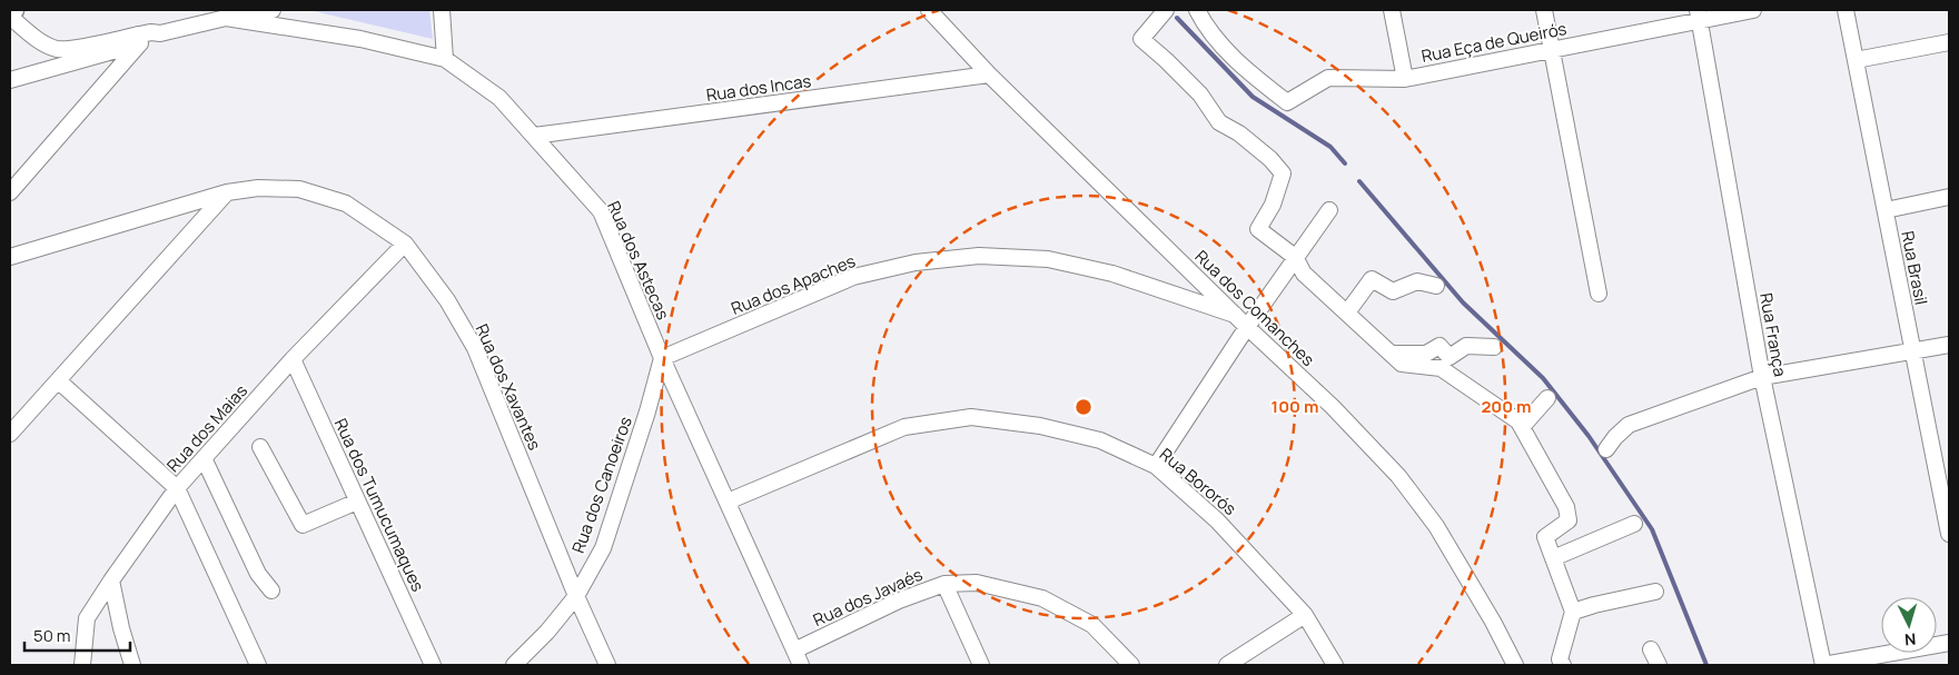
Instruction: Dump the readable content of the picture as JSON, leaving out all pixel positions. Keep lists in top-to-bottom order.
{
  "streets": {
    "street": [
      "Rua Eça de Queirós",
      "Rua dos Incas",
      "Rua dos Astecas",
      "Rua Brasil",
      "Rua dos Apaches",
      "Rua dos Comanches",
      "Rua França",
      "Rua dos Xavantes",
      "Rua dos Maias",
      "Rua Bororós",
      "Rua dos Canoeiros",
      "Rua dos Tumucumaques",
      "Rua dos Javaés"
    ]
  },
  "crossings": [
    ["Rua Eça de Queirós", "Rua França"],
    ["Rua dos Incas", "Rua dos Astecas"],
    ["Rua dos Incas", "Rua dos Comanches"],
    ["Rua dos Astecas", "Rua dos Apaches"],
    ["Rua dos Astecas", "Rua Bororós"],
    ["Rua dos Astecas", "Rua dos Canoeiros"],
    ["Rua dos Astecas", "Rua dos Javaés"],
    ["Rua dos Apaches", "Rua dos Comanches"],
    ["Rua dos Apaches", "Rua dos Canoeiros"],
    ["Rua dos Xavantes", "Rua dos Maias"],
    ["Rua dos Xavantes", "Rua dos Canoeiros"],
    ["Rua dos Maias", "Rua dos Tumucumaques"]
  ],
  "scale_bar": "50 m",
  "north": "bottom",
  "rings": ["100 m", "200 m"]
}
